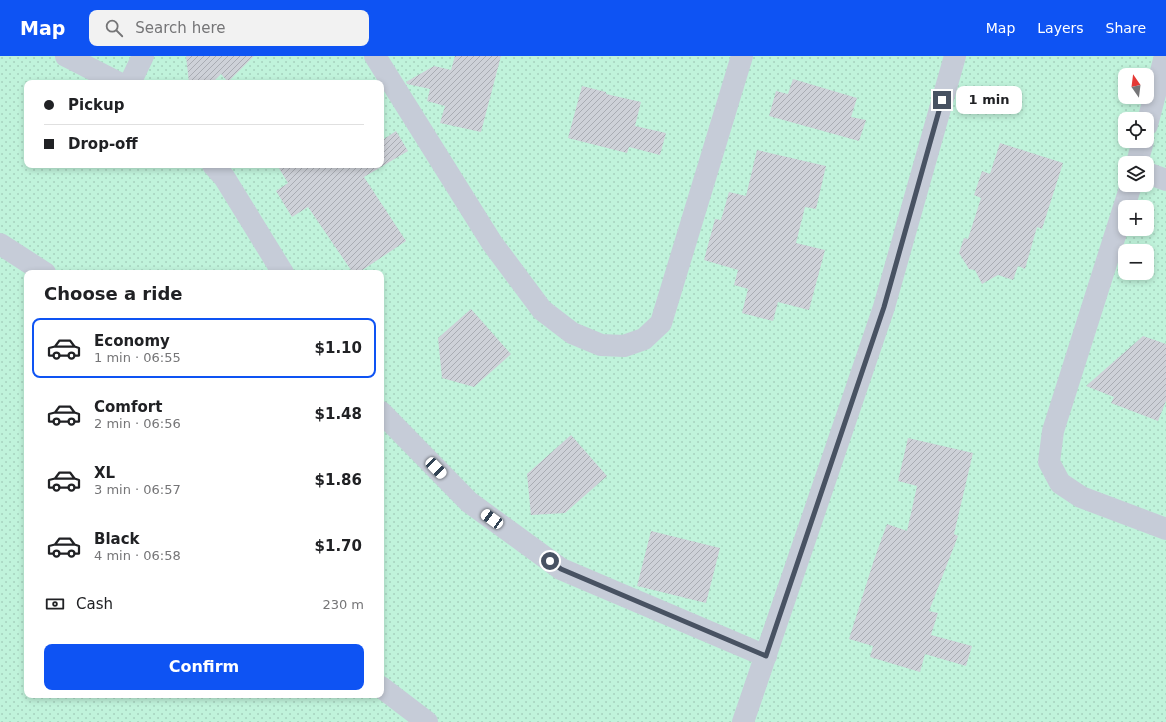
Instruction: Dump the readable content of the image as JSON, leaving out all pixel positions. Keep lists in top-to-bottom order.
{
  "north": "top",
  "page": {
    "header": "Map",
    "search": "Search here",
    "nav": ["Map", "Layers", "Share"],
    "map_buttons": ["+", "−"],
    "banner": ["Pickup", "Drop-off"],
    "bubble": "1 min",
    "heading": "Choose a ride",
    "list": [
      {
        "name": "Economy",
        "note": "1 min · 06:55",
        "value": "$1.10"
      },
      {
        "name": "Comfort",
        "note": "2 min · 06:56",
        "value": "$1.48"
      },
      {
        "name": "XL",
        "note": "3 min · 06:57",
        "value": "$1.86"
      },
      {
        "name": "Black",
        "note": "4 min · 06:58",
        "value": "$1.70"
      }
    ],
    "pay": ["Cash", "230 m"],
    "buttons": "Confirm"
  }
}
